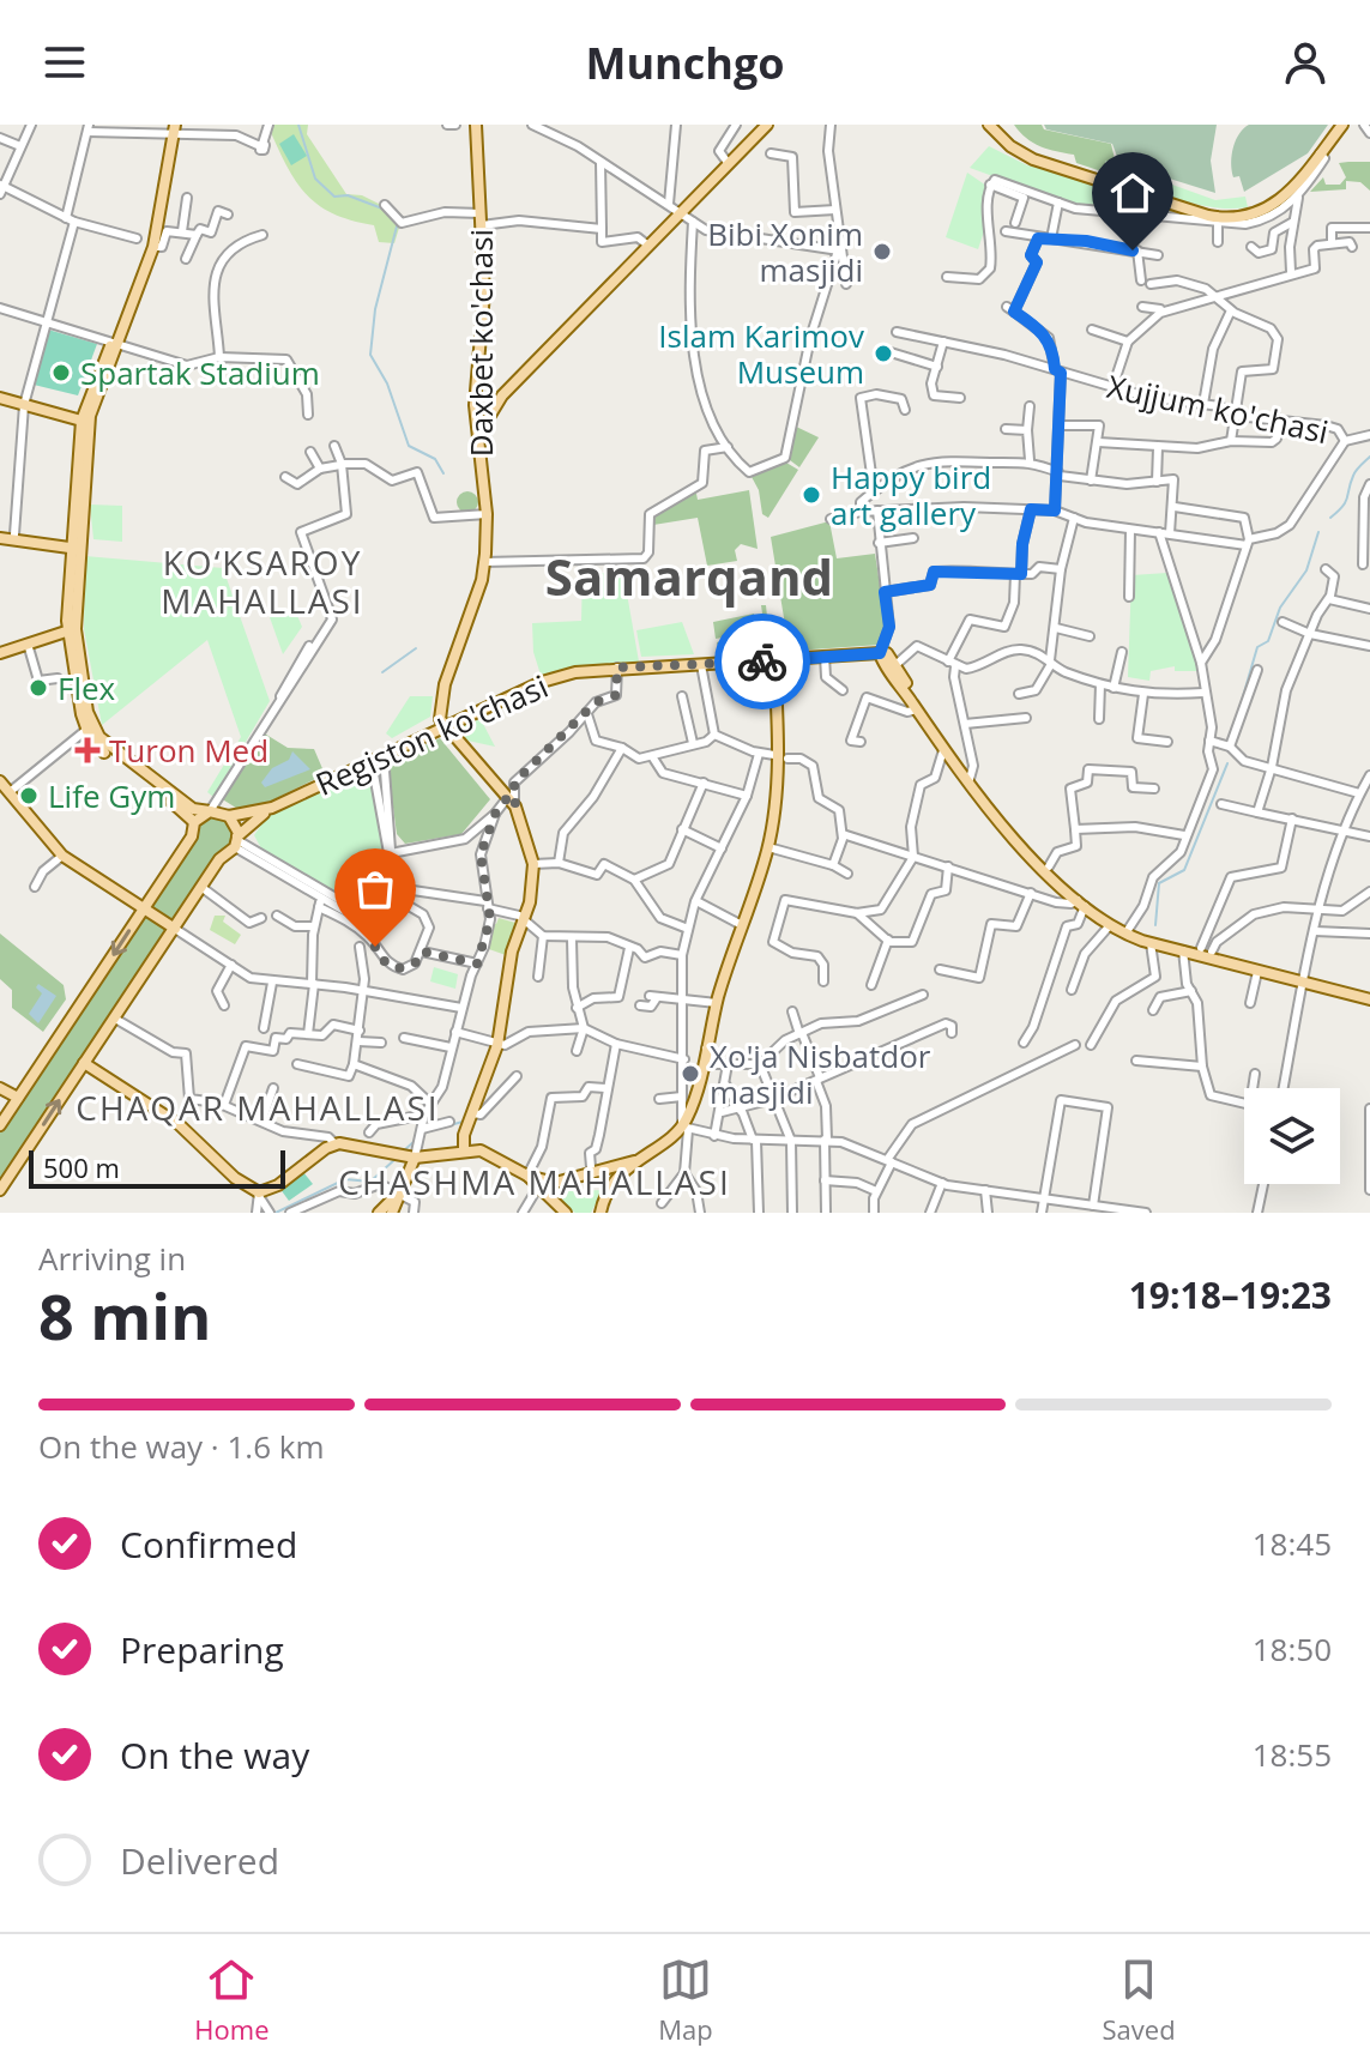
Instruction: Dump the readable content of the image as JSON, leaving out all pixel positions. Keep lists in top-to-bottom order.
{
  "streets": {
    "main road": ["Daxbet ko'chasi", "Registon ko'chasi"],
    "street": ["Xujjum ko'chasi"]
  },
  "crossings": [
    ["Daxbet ko'chasi", "Registon ko'chasi"]
  ],
  "districts": [
    "KO‘KSAROY MAHALLASI",
    "Samarqand",
    "CHAQAR MAHALLASI",
    "CHASHMA MAHALLASI"
  ],
  "places": {
    "other": [
      "Bibi Xonim masjidi",
      "Islam Karimov Museum",
      "Spartak Stadium",
      "Happy bird art gallery",
      "Flex",
      "Life Gym",
      "Xo'ja Nisbatdor masjidi"
    ],
    "health": ["Turon Med"]
  },
  "scale_bar": "500 m",
  "page": {
    "header": "Munchgo",
    "scale": "500 m",
    "heading": ["8 min", "Arriving in", "19:18–19:23"],
    "bar": "On the way · 1.6 km",
    "list": [
      ["Confirmed", "18:45"],
      ["Preparing", "18:50"],
      ["On the way", "18:55"],
      "Delivered"
    ],
    "tabs": ["Home", "Map", "Saved"]
  }
}
